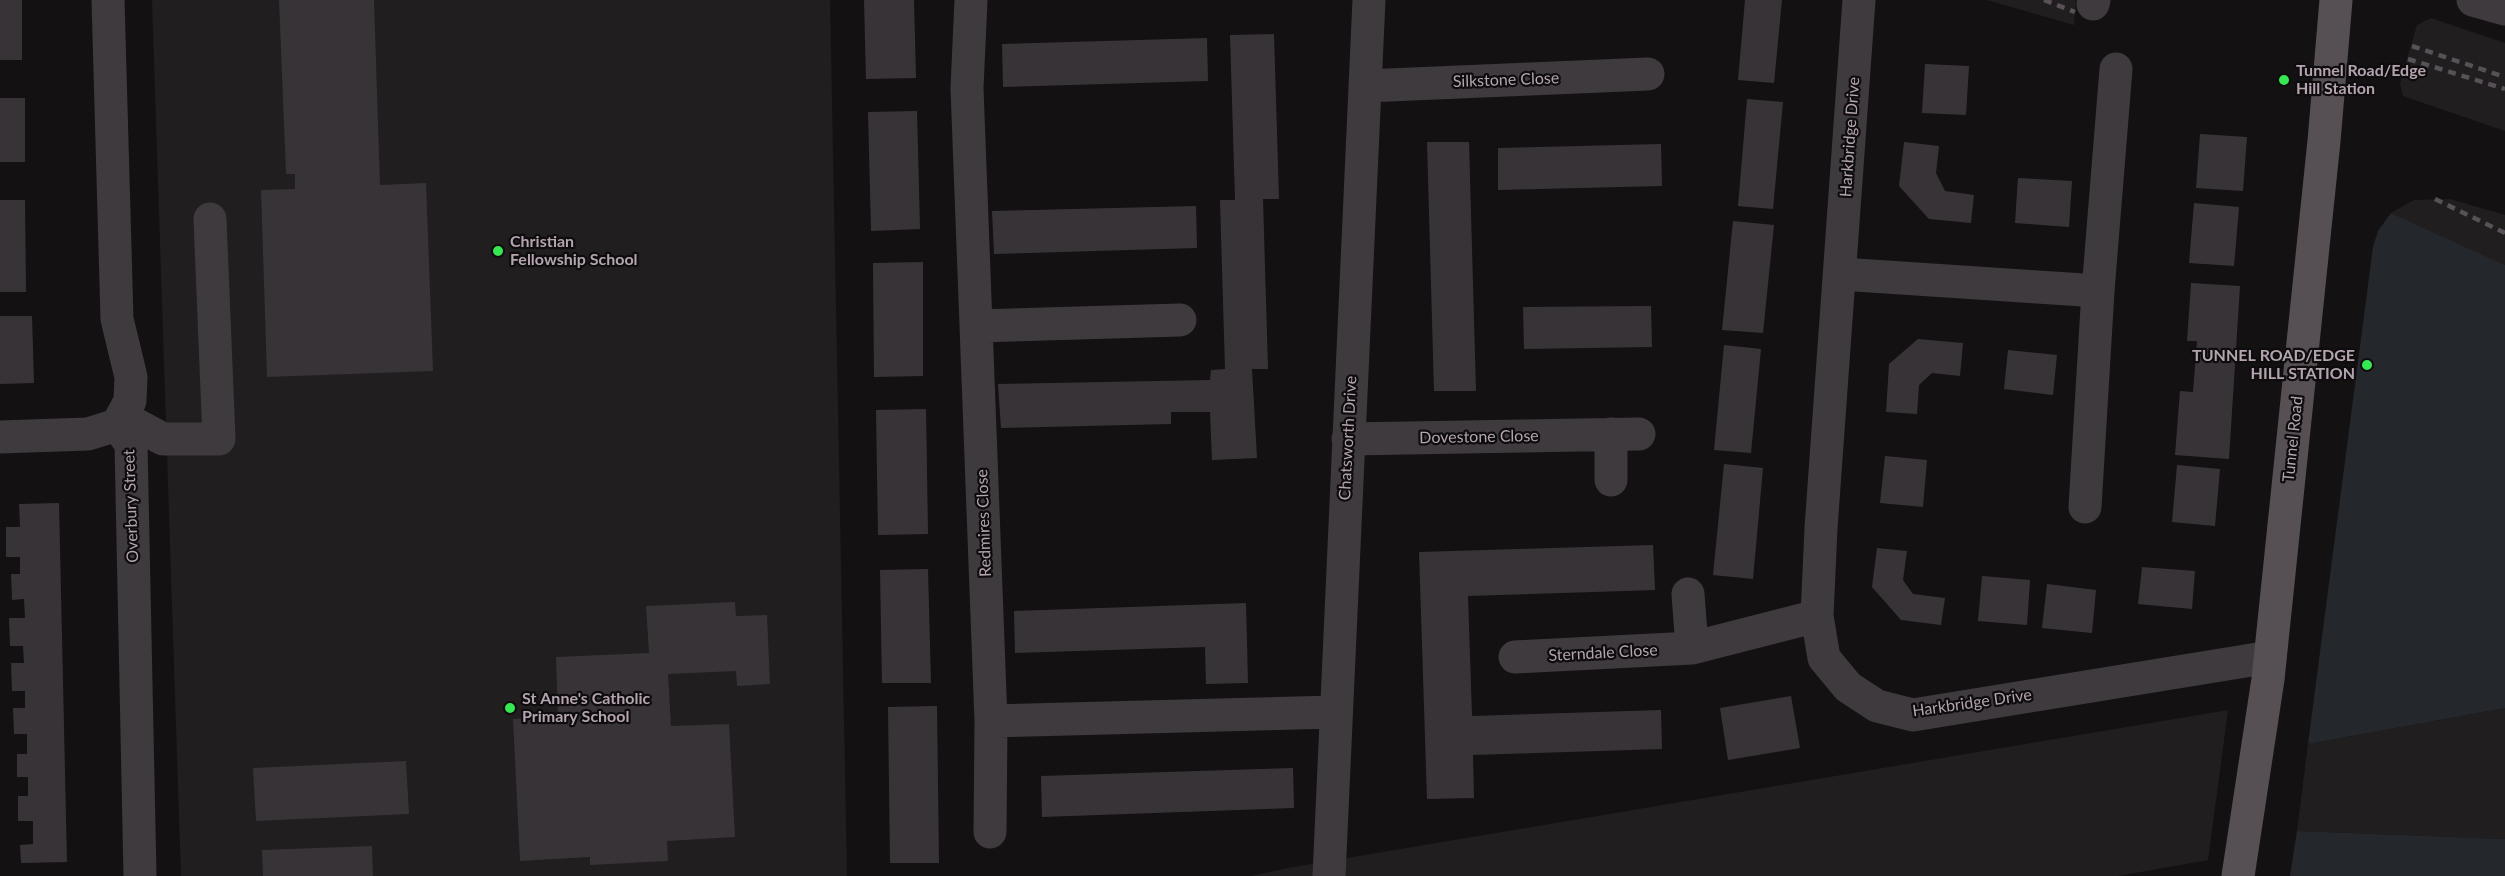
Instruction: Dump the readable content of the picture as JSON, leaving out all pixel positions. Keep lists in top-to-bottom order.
{
  "streets": {
    "main road": ["Tunnel Road"],
    "street": [
      "Silkstone Close",
      "Harkbridge Drive",
      "Dovestone Close",
      "Chatsworth Drive",
      "Overbury Street",
      "Redmires Close",
      "Sterndale Close"
    ]
  },
  "crossings": [
    ["Silkstone Close", "Chatsworth Drive"],
    ["Harkbridge Drive", "Tunnel Road"],
    ["Harkbridge Drive", "Sterndale Close"],
    ["Dovestone Close", "Chatsworth Drive"]
  ],
  "places": [
    "Tunnel Road/Edge Hill Station",
    "Christian Fellowship School",
    "TUNNEL ROAD/EDGE HILL STATION",
    "St Anne's Catholic Primary School"
  ]
}
